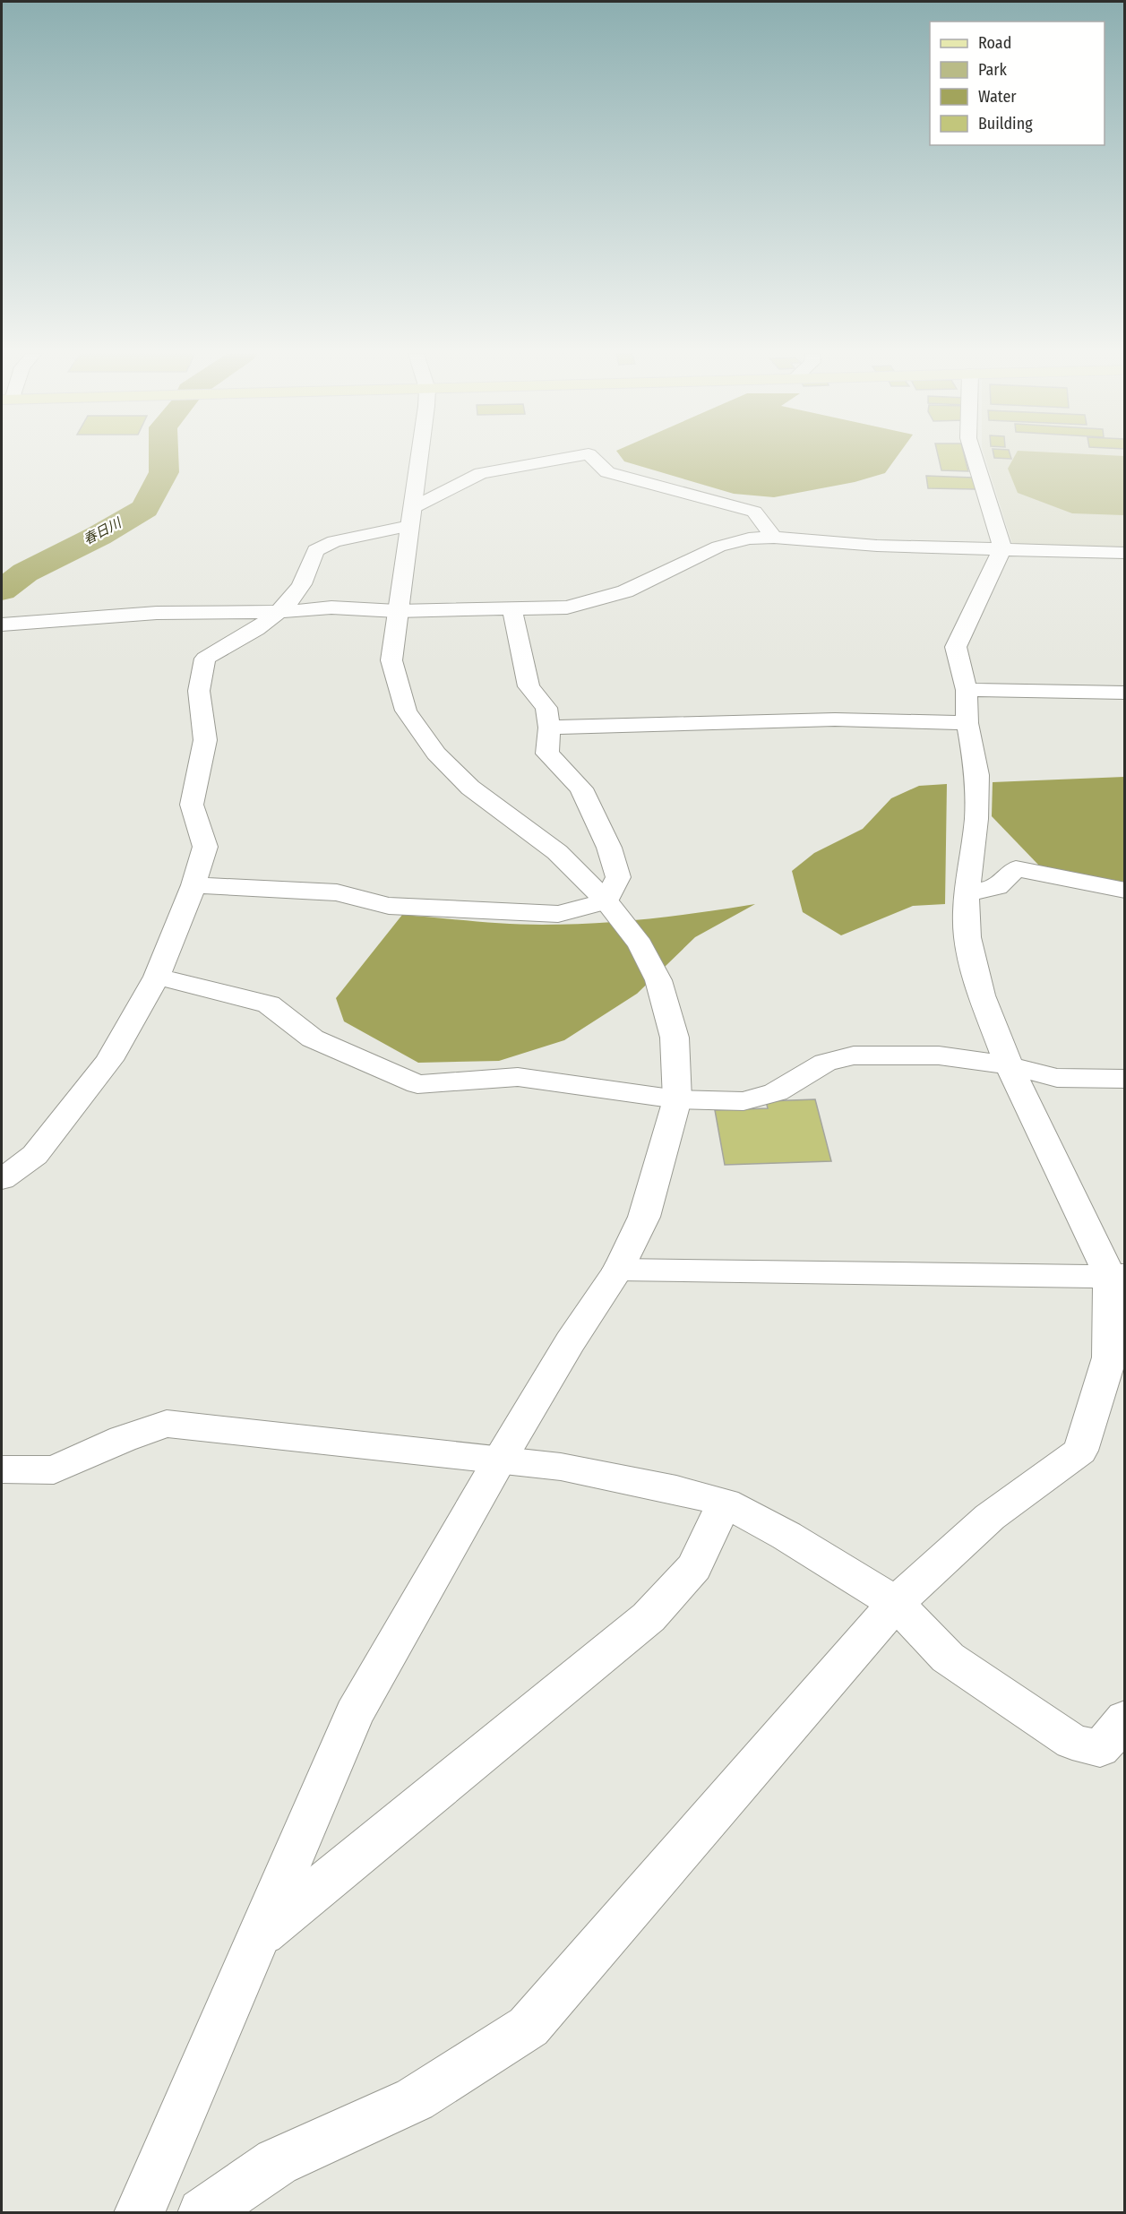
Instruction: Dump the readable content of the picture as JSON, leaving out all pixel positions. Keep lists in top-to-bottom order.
{
  "water": ["春日川"],
  "legend": [
    "Road",
    "Park",
    "Water",
    "Building"
  ]
}
